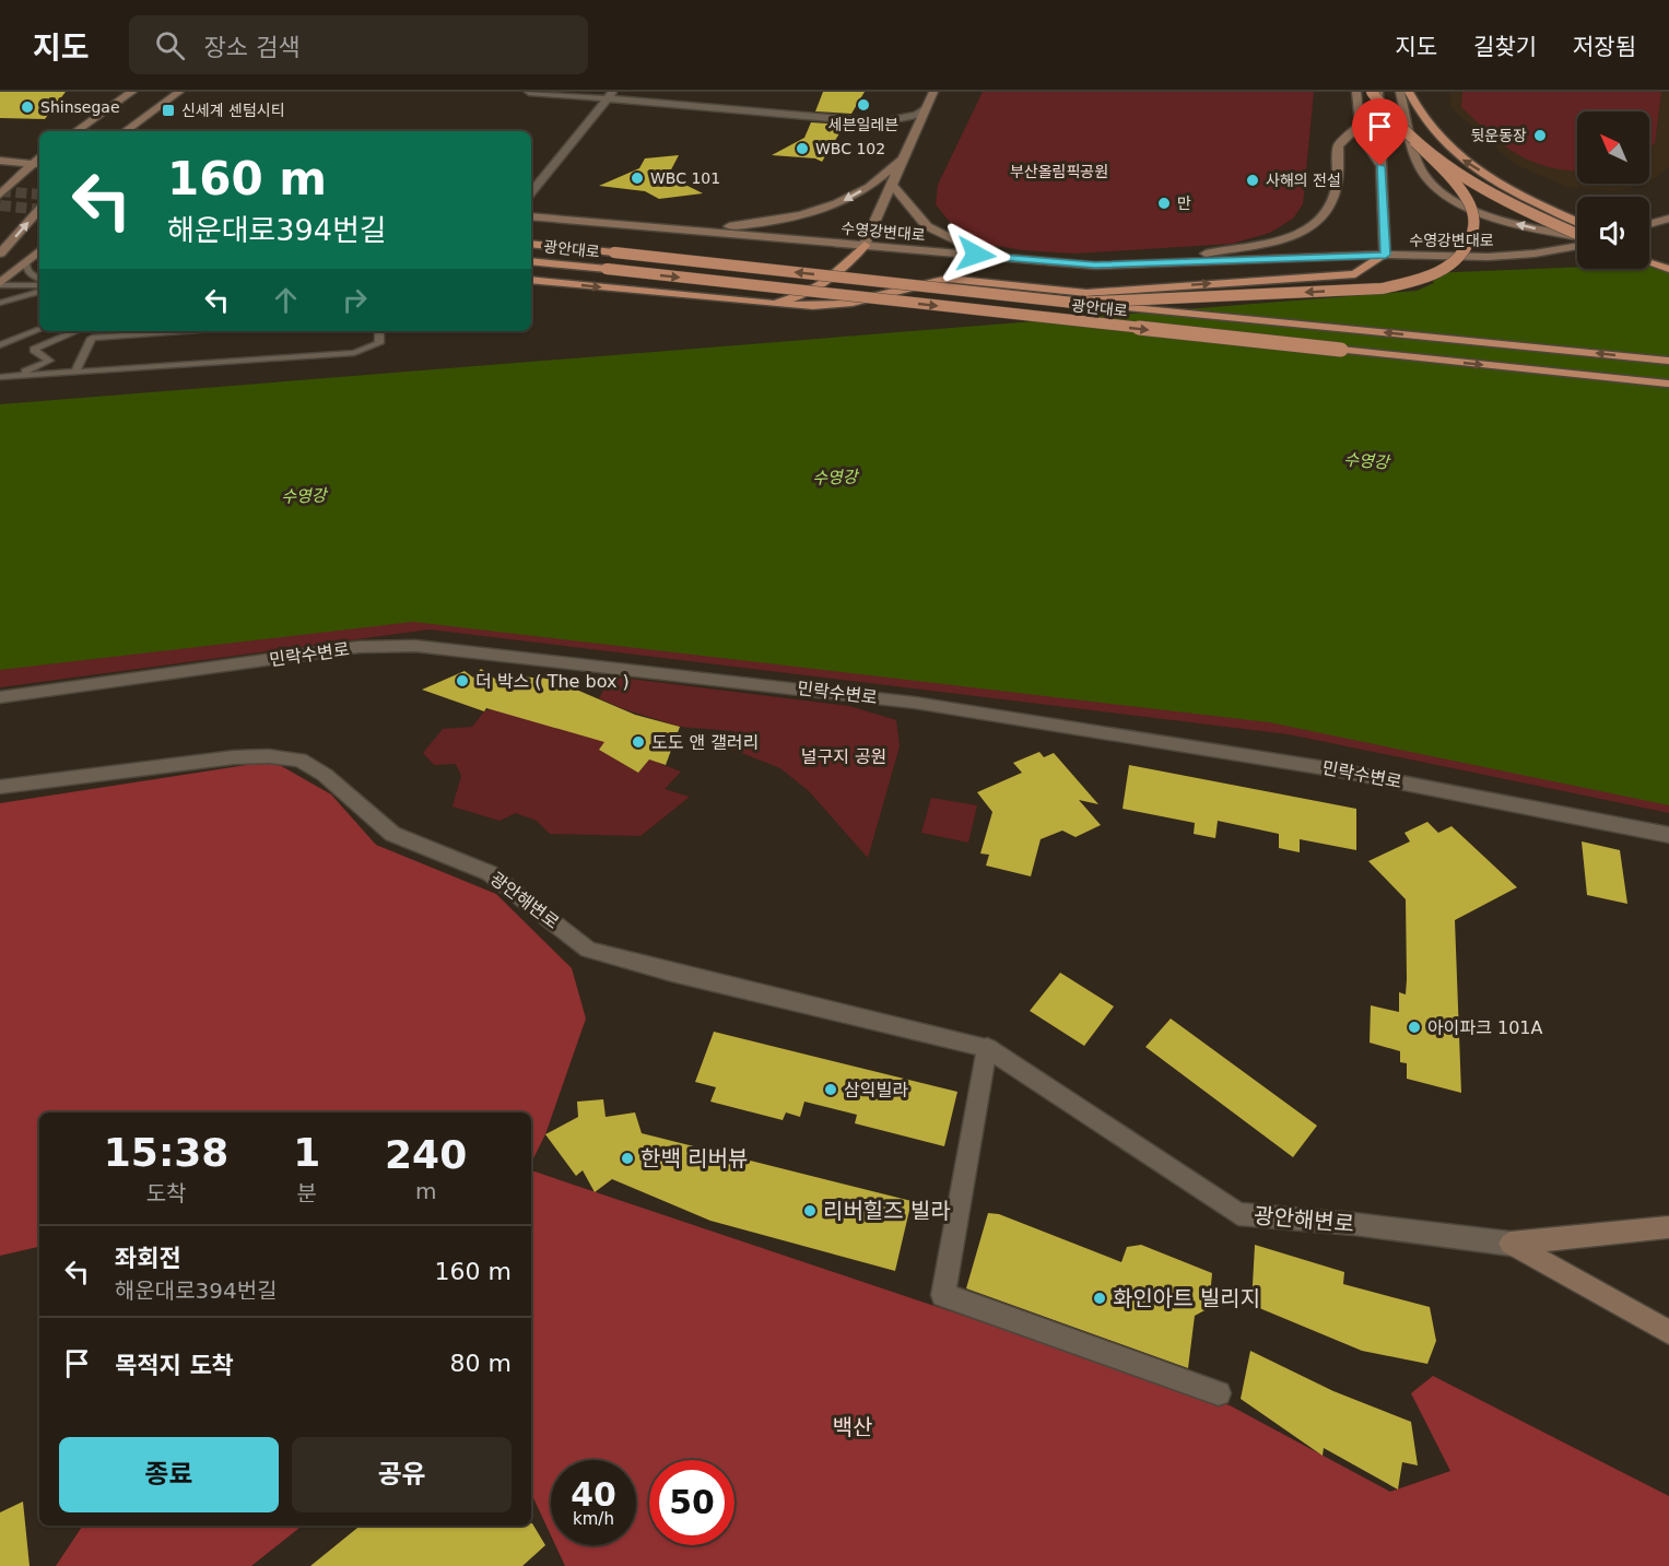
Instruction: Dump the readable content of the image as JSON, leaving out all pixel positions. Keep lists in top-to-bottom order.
{
  "streets": {
    "highway": ["광안대로"],
    "main road": ["수영강변대로", "광안해변로"],
    "street": ["민락수변로"]
  },
  "water": ["수영강"],
  "parks": ["부산올림픽공원", "널구지 공원", "백산"],
  "places": {
    "other": [
      "세븐일레븐",
      "Shinsegae",
      "뒷운동장",
      "WBC 102",
      "WBC 101",
      "사해의 전설",
      "만",
      "더 박스 ( The box )",
      "도도 앤 갤러리",
      "아이파크 101A",
      "삼익빌라",
      "한백 리버뷰",
      "리버힐즈 빌라",
      "화인아트 빌리지"
    ],
    "transit": ["신세계 센텀시티"]
  },
  "north": "top left",
  "page": {
    "header": "지도",
    "search": "장소 검색",
    "nav": ["지도", "길찾기", "저장됨"],
    "turn": ["160 m", "해운대로394번길"],
    "eta": [
      "15:38",
      "도착",
      "1",
      "분",
      "240",
      "m"
    ],
    "list": [
      {
        "name": "좌회전",
        "note": "해운대로394번길",
        "value": "160 m"
      },
      {
        "name": "목적지 도착",
        "value": "80 m"
      }
    ],
    "buttons": ["종료", "공유"],
    "speed": "40 km/h",
    "limit": "50"
  }
}
